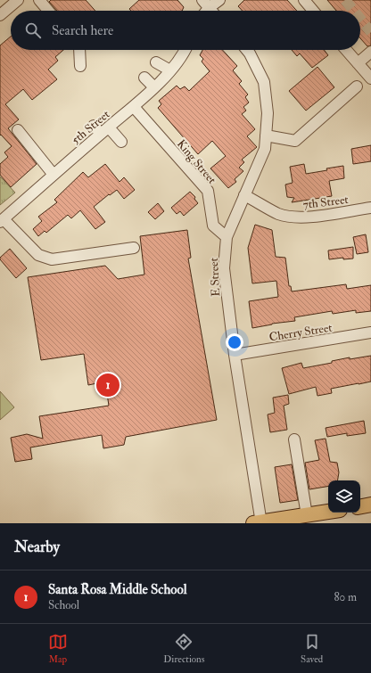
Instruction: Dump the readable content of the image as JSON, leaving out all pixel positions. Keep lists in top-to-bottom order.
{
  "streets": {
    "street": [
      "5th Street",
      "King Street",
      "7th Street",
      "E Street",
      "Cherry Street"
    ]
  },
  "crossings": [
    ["5th Street", "King Street"],
    ["King Street", "E Street"],
    ["7th Street", "E Street"],
    ["E Street", "Cherry Street"]
  ],
  "page": {
    "search": "Search here",
    "pins": "1",
    "heading": "Nearby",
    "list": [
      {
        "mark": "1",
        "name": "Santa Rosa Middle School",
        "note": "School",
        "value": "80 m"
      }
    ],
    "nav": ["Map", "Directions", "Saved"]
  }
}
